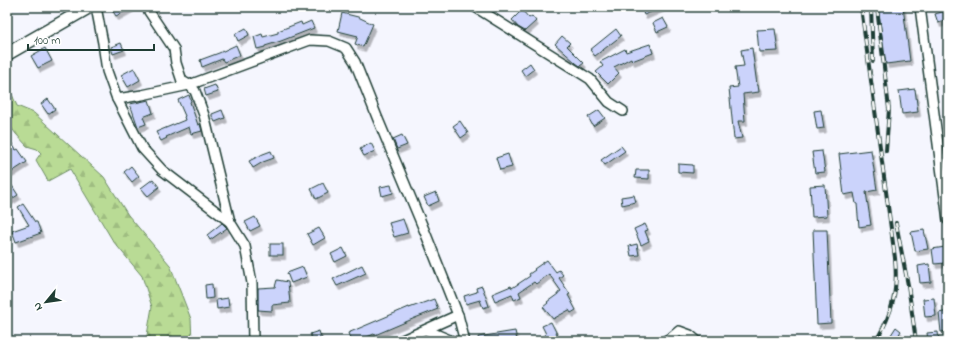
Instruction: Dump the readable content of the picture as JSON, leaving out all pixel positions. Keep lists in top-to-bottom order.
{
  "scale_bar": "100 m",
  "north": "bottom left"
}
